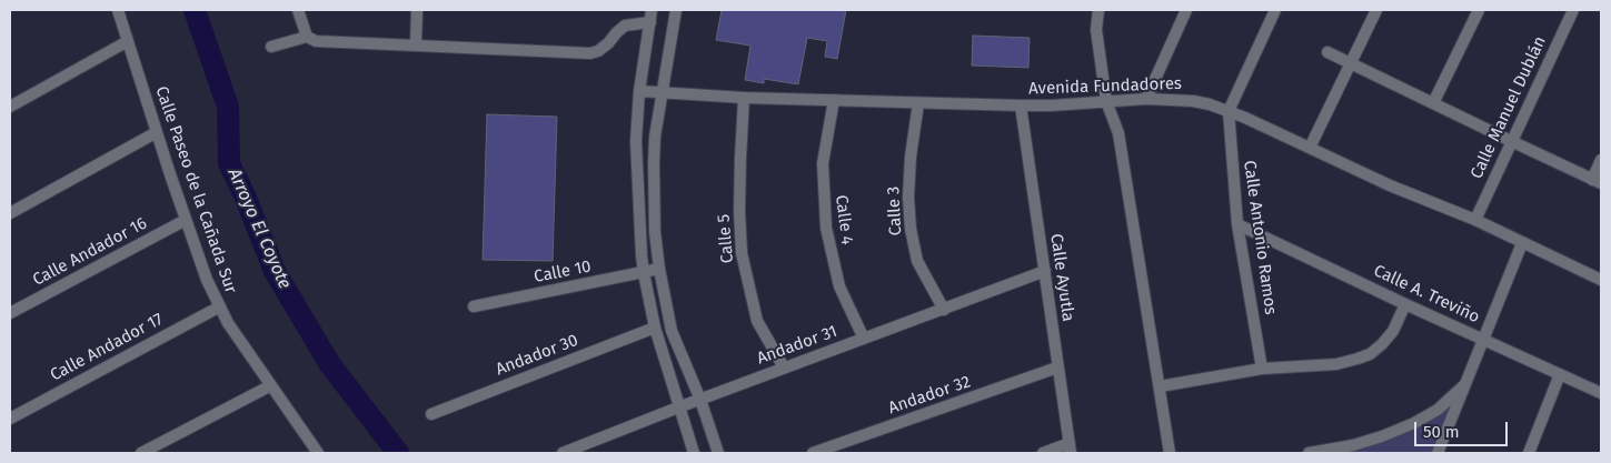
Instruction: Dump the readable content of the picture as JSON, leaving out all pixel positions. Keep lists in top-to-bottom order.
{
  "streets": {
    "street": [
      "Avenida Fundadores",
      "Calle Manuel Dublán",
      "Calle Paseo de la Cañada Sur",
      "Calle 3",
      "Calle 4",
      "Calle Antonio Ramos",
      "Calle 5",
      "Calle Andador 16",
      "Calle 10",
      "Calle Ayutla",
      "Calle A. Treviño",
      "Andador 31",
      "Calle Andador 17",
      "Andador 30",
      "Andador 32"
    ]
  },
  "crossings": [
    ["Avenida Fundadores", "Calle Manuel Dublán"],
    ["Avenida Fundadores", "Calle 3"],
    ["Avenida Fundadores", "Calle 4"],
    ["Avenida Fundadores", "Calle Antonio Ramos"],
    ["Avenida Fundadores", "Calle 5"],
    ["Avenida Fundadores", "Calle Ayutla"],
    ["Calle Paseo de la Cañada Sur", "Calle Andador 16"],
    ["Calle Paseo de la Cañada Sur", "Calle Andador 17"],
    ["Calle 3", "Andador 31"],
    ["Calle 4", "Andador 31"],
    ["Calle Antonio Ramos", "Calle A. Treviño"],
    ["Calle 5", "Andador 31"],
    ["Calle Ayutla", "Andador 31"],
    ["Calle Ayutla", "Andador 32"]
  ],
  "water": ["Arroyo El Coyote"],
  "scale_bar": "50 m"
}
